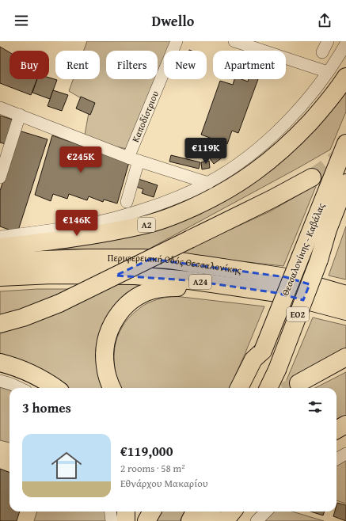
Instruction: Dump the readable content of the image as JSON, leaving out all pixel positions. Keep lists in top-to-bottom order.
{
  "streets": {
    "highway": [
      "Α2",
      "Θεσσαλονίκης - Καβάλας",
      "Περιφερειακή Οδός Θεσσαλονίκης",
      "Α24",
      "ΕΟ2"
    ],
    "street": ["Καποδίστριου"]
  },
  "page": {
    "header": "Dwello",
    "chip": [
      "Buy",
      "Rent",
      "Filters",
      "New",
      "Apartment"
    ],
    "price": ["€119K", "€245K", "€146K"],
    "heading": "3 homes",
    "list": [
      {
        "name": "€119,000",
        "note": "2 rooms · 58 m² · Εθνάρχου Μακαρίου"
      }
    ]
  }
}
